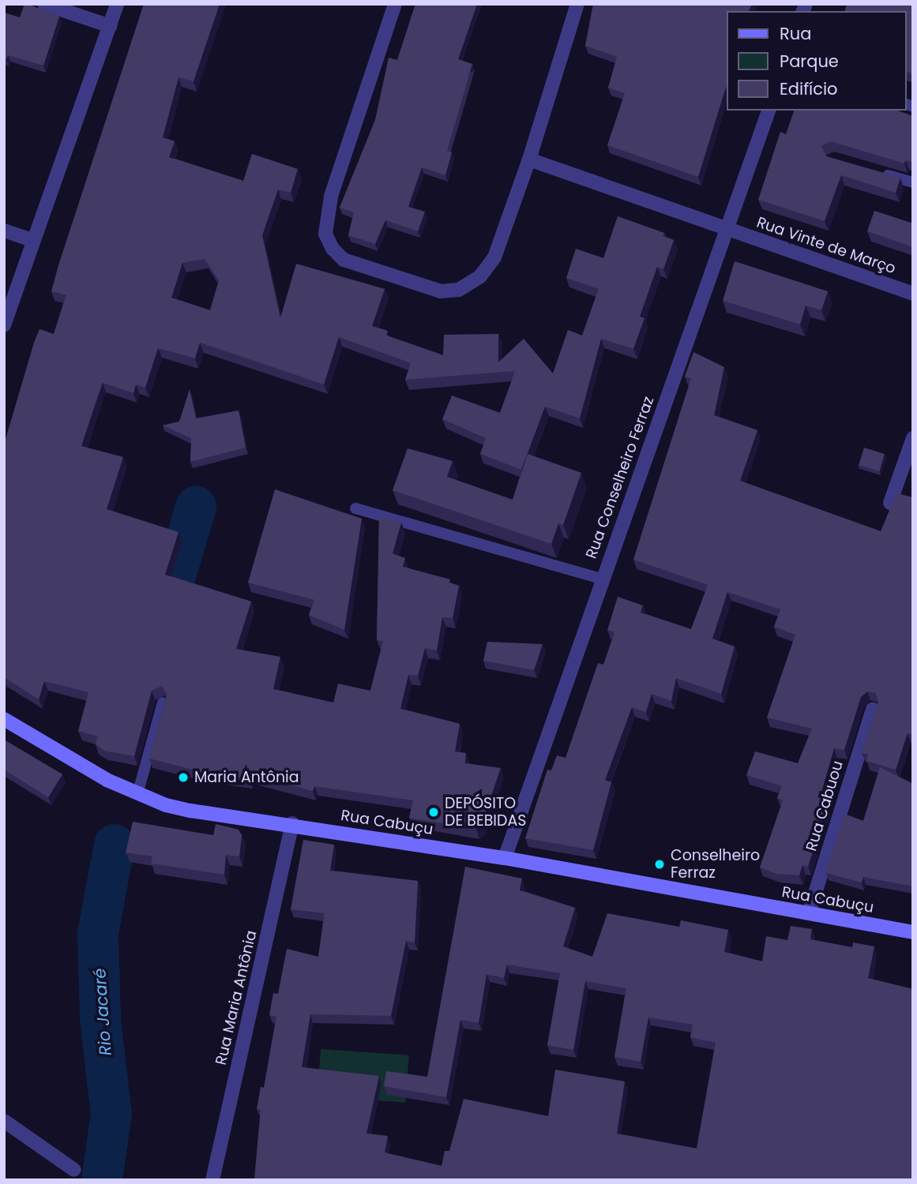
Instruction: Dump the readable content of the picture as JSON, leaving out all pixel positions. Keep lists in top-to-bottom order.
{
  "streets": {
    "street": [
      "Rua Vinte de Março",
      "Rua Conselheiro Ferraz",
      "Rua Cabuou",
      "Rua Cabuçu",
      "Rua Maria Antônia"
    ]
  },
  "crossings": [
    ["Rua Vinte de Março", "Rua Conselheiro Ferraz"],
    ["Rua Conselheiro Ferraz", "Rua Cabuçu"],
    ["Rua Cabuou", "Rua Cabuçu"],
    ["Rua Cabuçu", "Rua Maria Antônia"]
  ],
  "water": ["Rio Jacaré"],
  "places": ["Maria Antônia", "DEPÓSITO DE BEBIDAS", "Conselheiro Ferraz"],
  "legend": ["Rua", "Parque", "Edifício"]
}
